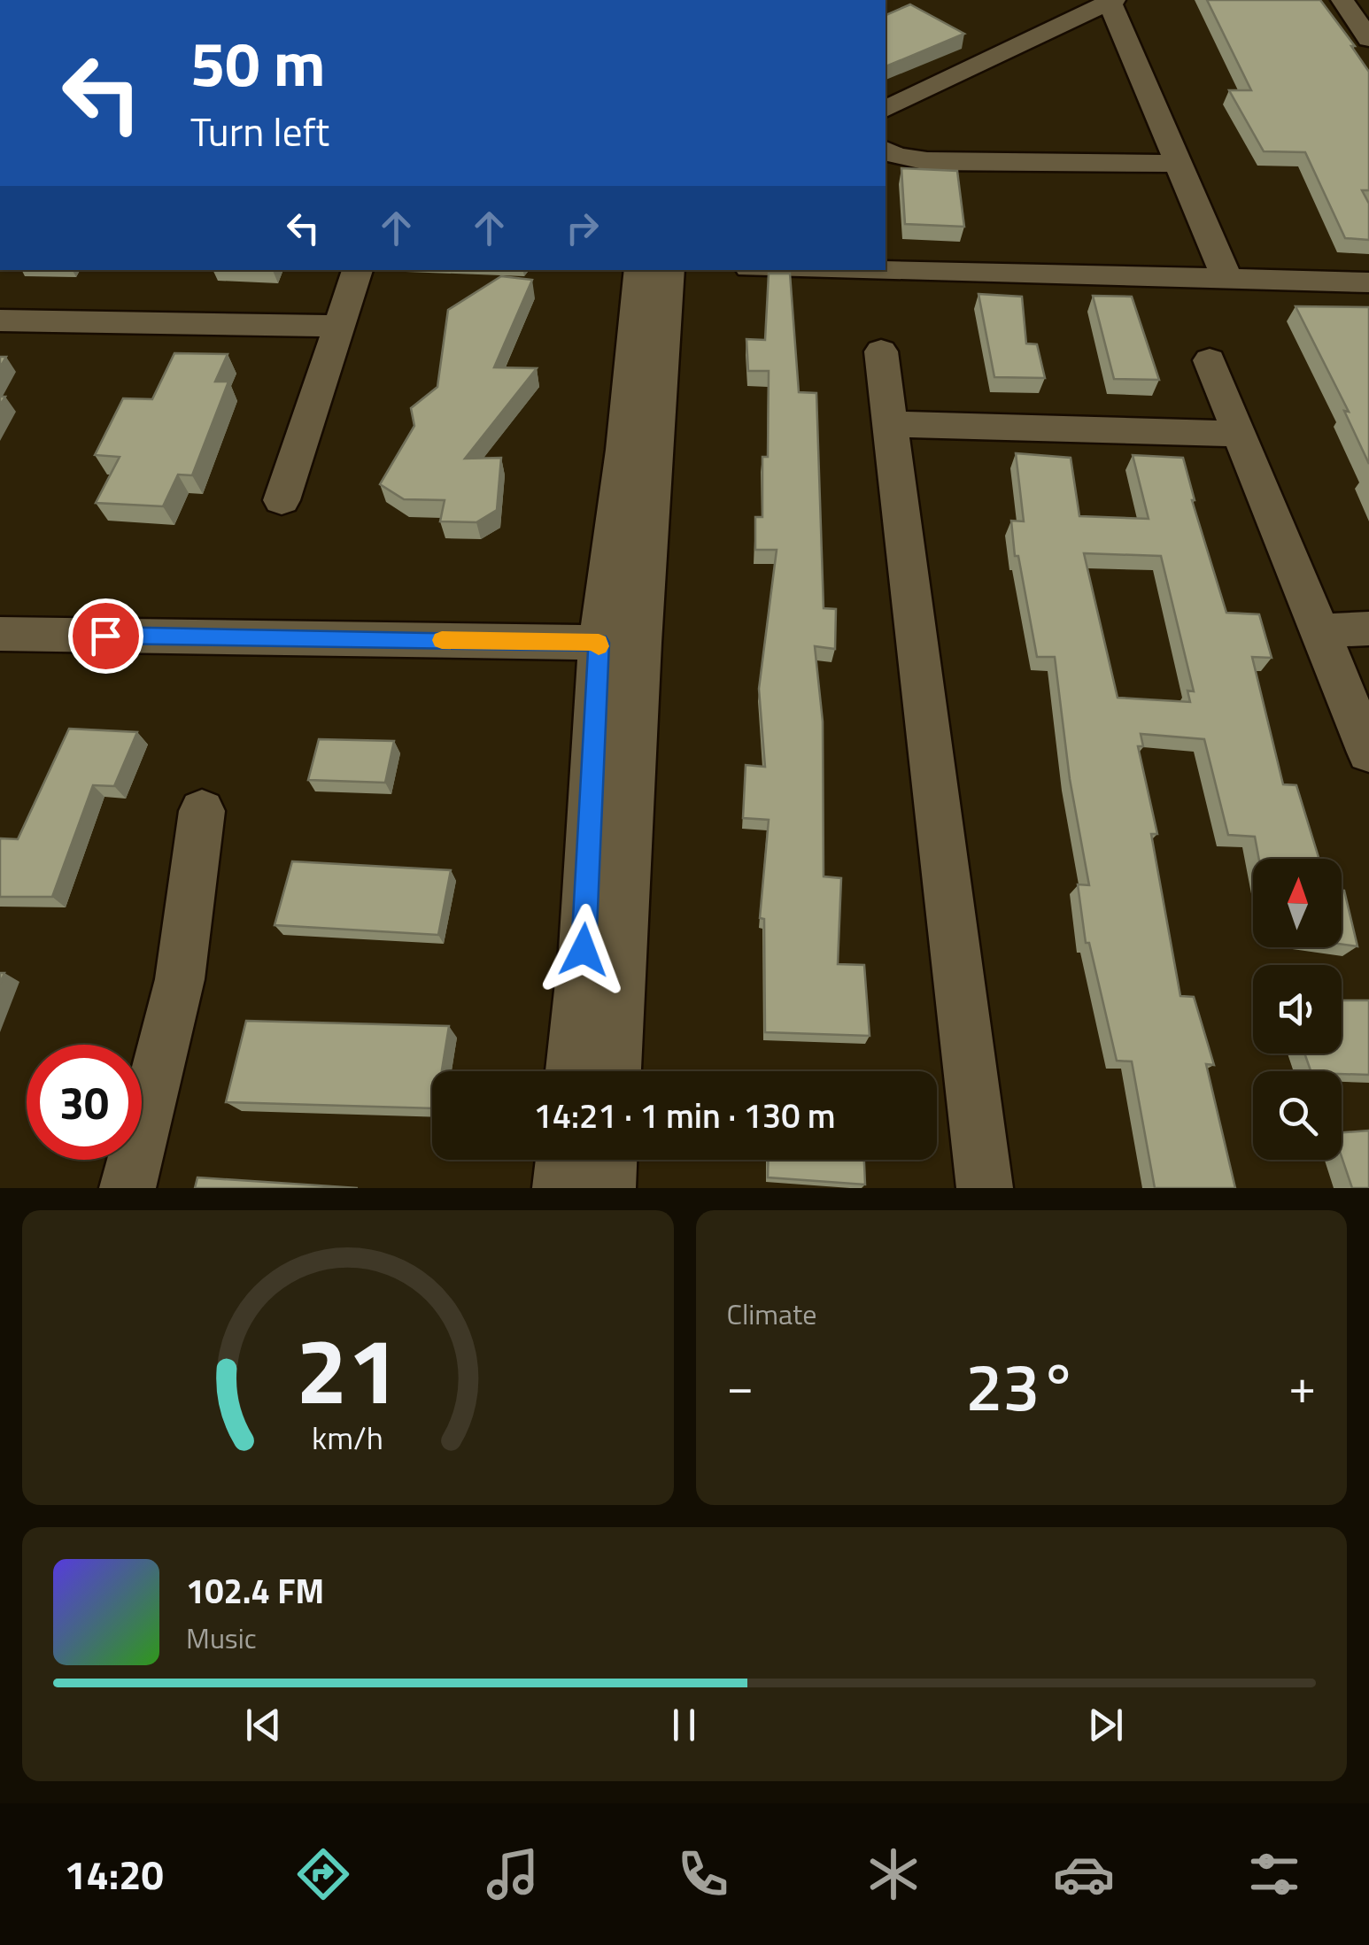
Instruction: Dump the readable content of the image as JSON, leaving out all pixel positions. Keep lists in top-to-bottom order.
{
  "north": "top",
  "page": {
    "turn": ["50 m", "Turn left"],
    "limit": "30",
    "trip": "14:21 · 1 min · 130 m",
    "tile": "Climate",
    "heat": ["−", "23°", "+"],
    "song": ["102.4 FM", "Music"],
    "tabs": "14:20",
    "gauge": ["21", "km/h"]
  }
}
